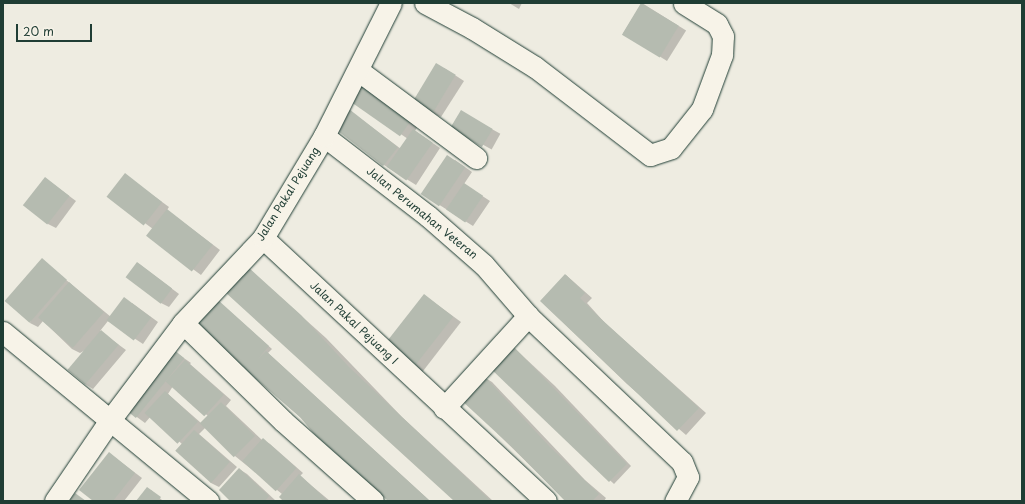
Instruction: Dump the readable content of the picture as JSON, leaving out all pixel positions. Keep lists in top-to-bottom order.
{
  "streets": {
    "street": ["Jalan Pakal Pejuang", "Jalan Perumahan Veteran", "Jalan Pakal Pejuang I"]
  },
  "crossings": [
    ["Jalan Pakal Pejuang", "Jalan Perumahan Veteran"],
    ["Jalan Pakal Pejuang", "Jalan Pakal Pejuang I"]
  ],
  "scale_bar": "20 m"
}
